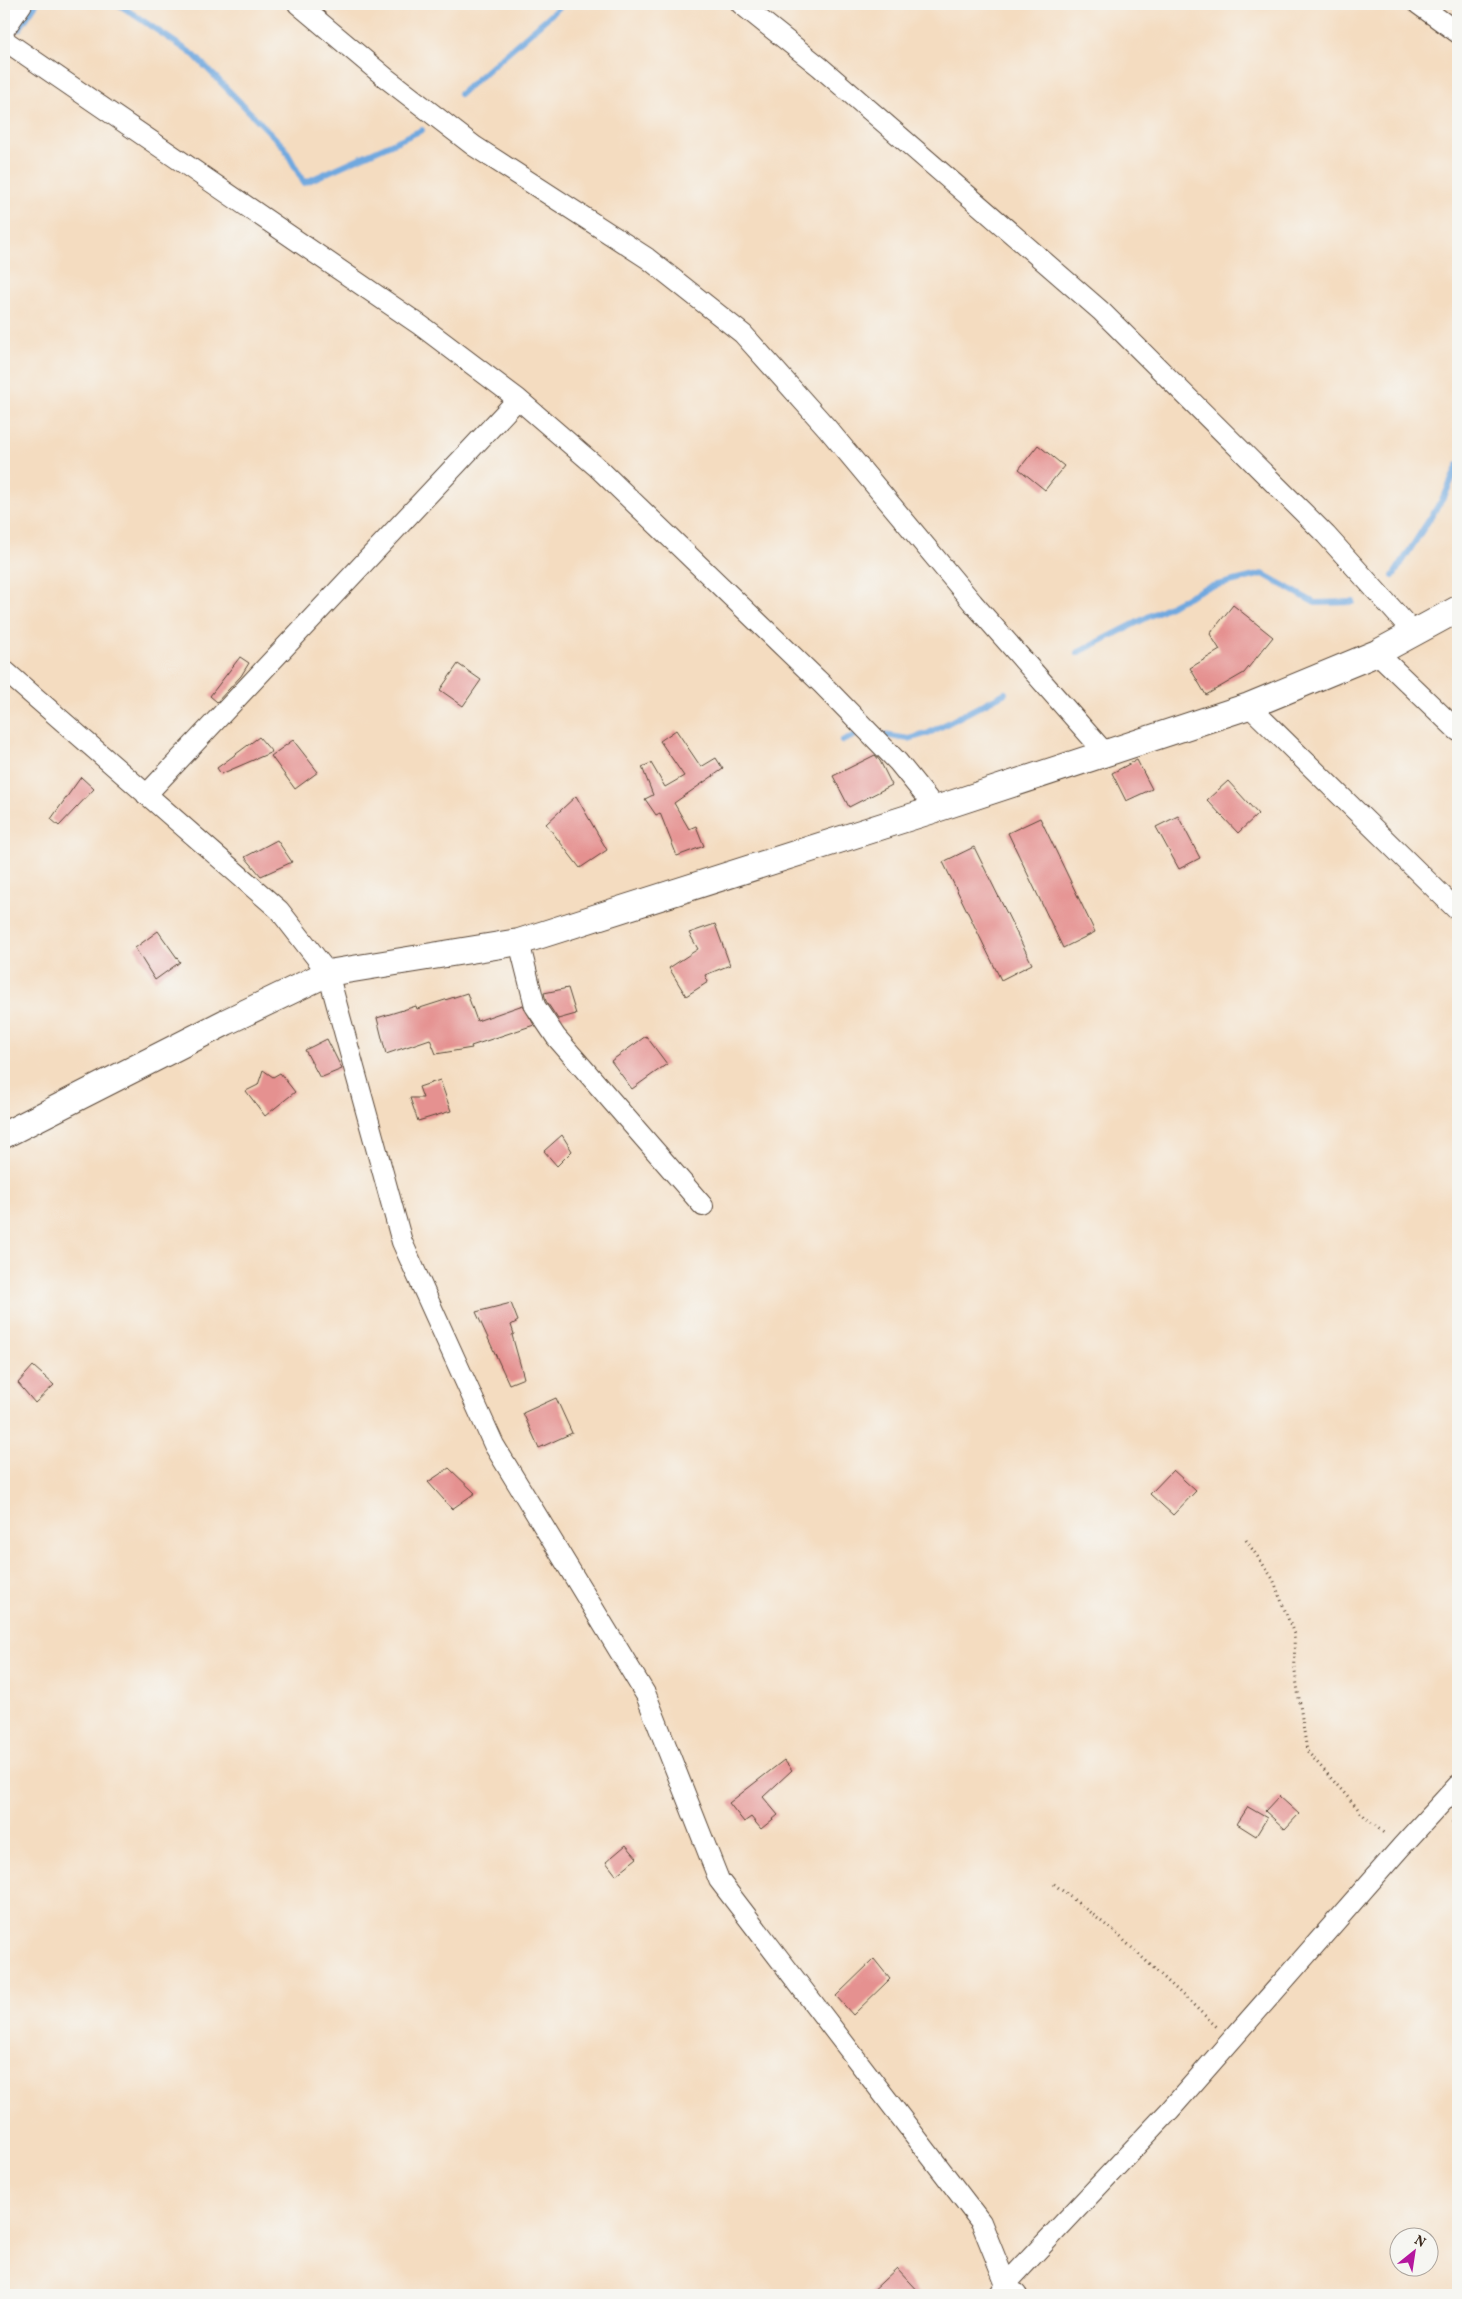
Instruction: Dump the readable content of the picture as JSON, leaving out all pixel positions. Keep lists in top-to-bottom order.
{
  "north": "top right"
}
